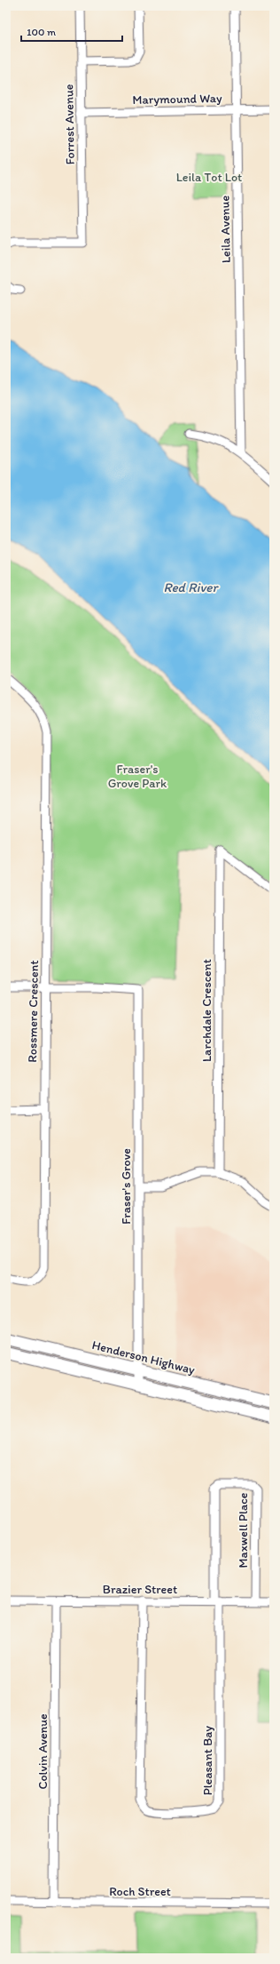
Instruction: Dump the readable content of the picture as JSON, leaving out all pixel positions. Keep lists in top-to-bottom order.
{
  "streets": {
    "main road": ["Henderson Highway"],
    "street": [
      "Marymound Way",
      "Forrest Avenue",
      "Leila Avenue",
      "Larchdale Crescent",
      "Rossmere Crescent",
      "Fraser's Grove",
      "Maxwell Place",
      "Brazier Street",
      "Colvin Avenue",
      "Pleasant Bay",
      "Roch Street"
    ]
  },
  "crossings": [
    ["Marymound Way", "Forrest Avenue"],
    ["Marymound Way", "Leila Avenue"],
    ["Rossmere Crescent", "Fraser's Grove"],
    ["Fraser's Grove", "Henderson Highway"],
    ["Maxwell Place", "Brazier Street"],
    ["Maxwell Place", "Pleasant Bay"],
    ["Brazier Street", "Colvin Avenue"],
    ["Brazier Street", "Pleasant Bay"],
    ["Colvin Avenue", "Roch Street"]
  ],
  "water": ["Red River"],
  "parks": ["Leila Tot Lot", "Fraser's Grove Park"],
  "scale_bar": "100 m"
}
